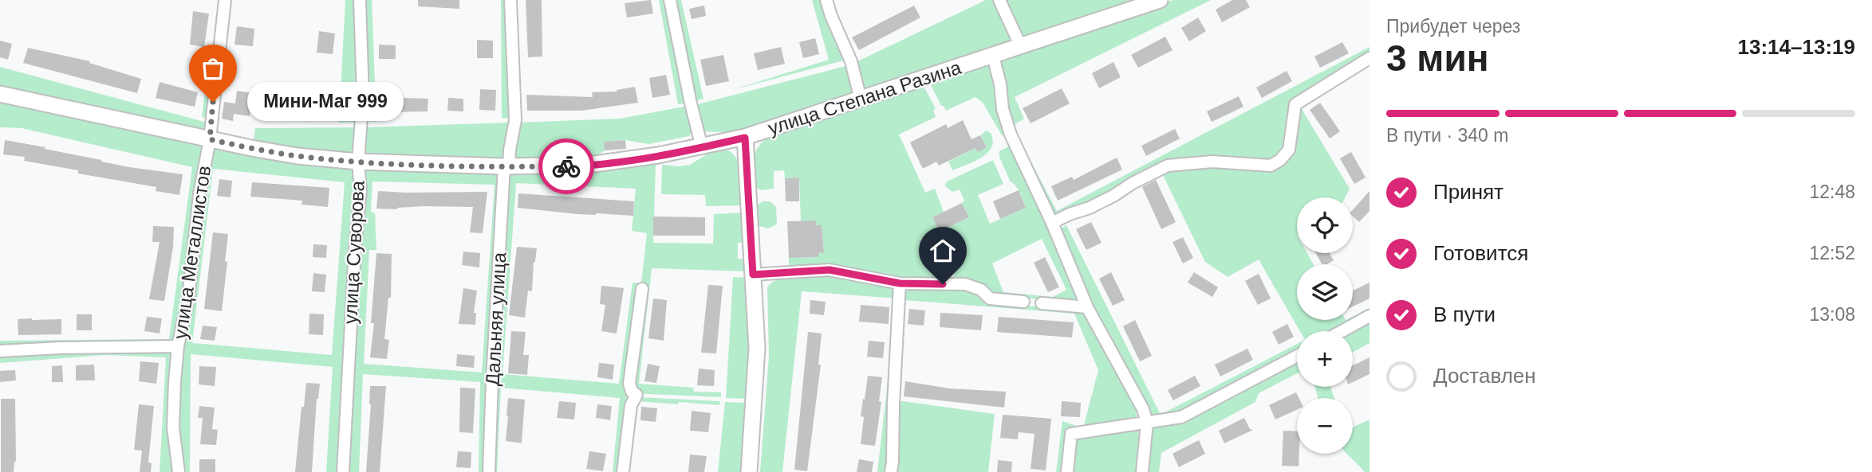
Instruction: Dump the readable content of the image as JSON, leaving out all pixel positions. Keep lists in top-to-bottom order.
{
  "streets": {
    "main road": ["улица Степана Разина"],
    "street": ["улица Металлистов", "улица Суворова", "Дальняя улица"]
  },
  "crossings": [
    ["улица Степана Разина", "улица Металлистов"],
    ["улица Степана Разина", "улица Суворова"],
    ["улица Степана Разина", "Дальняя улица"]
  ],
  "places": ["Мини-Маг 999"],
  "page": {
    "heading": ["3 мин", "Прибудет через", "13:14–13:19"],
    "bubble": "Мини-Маг 999",
    "bar": "В пути · 340 m",
    "list": [
      ["Принят", "12:48"],
      ["Готовится", "12:52"],
      ["В пути", "13:08"],
      "Доставлен"
    ],
    "map_buttons": ["+", "−"]
  }
}
